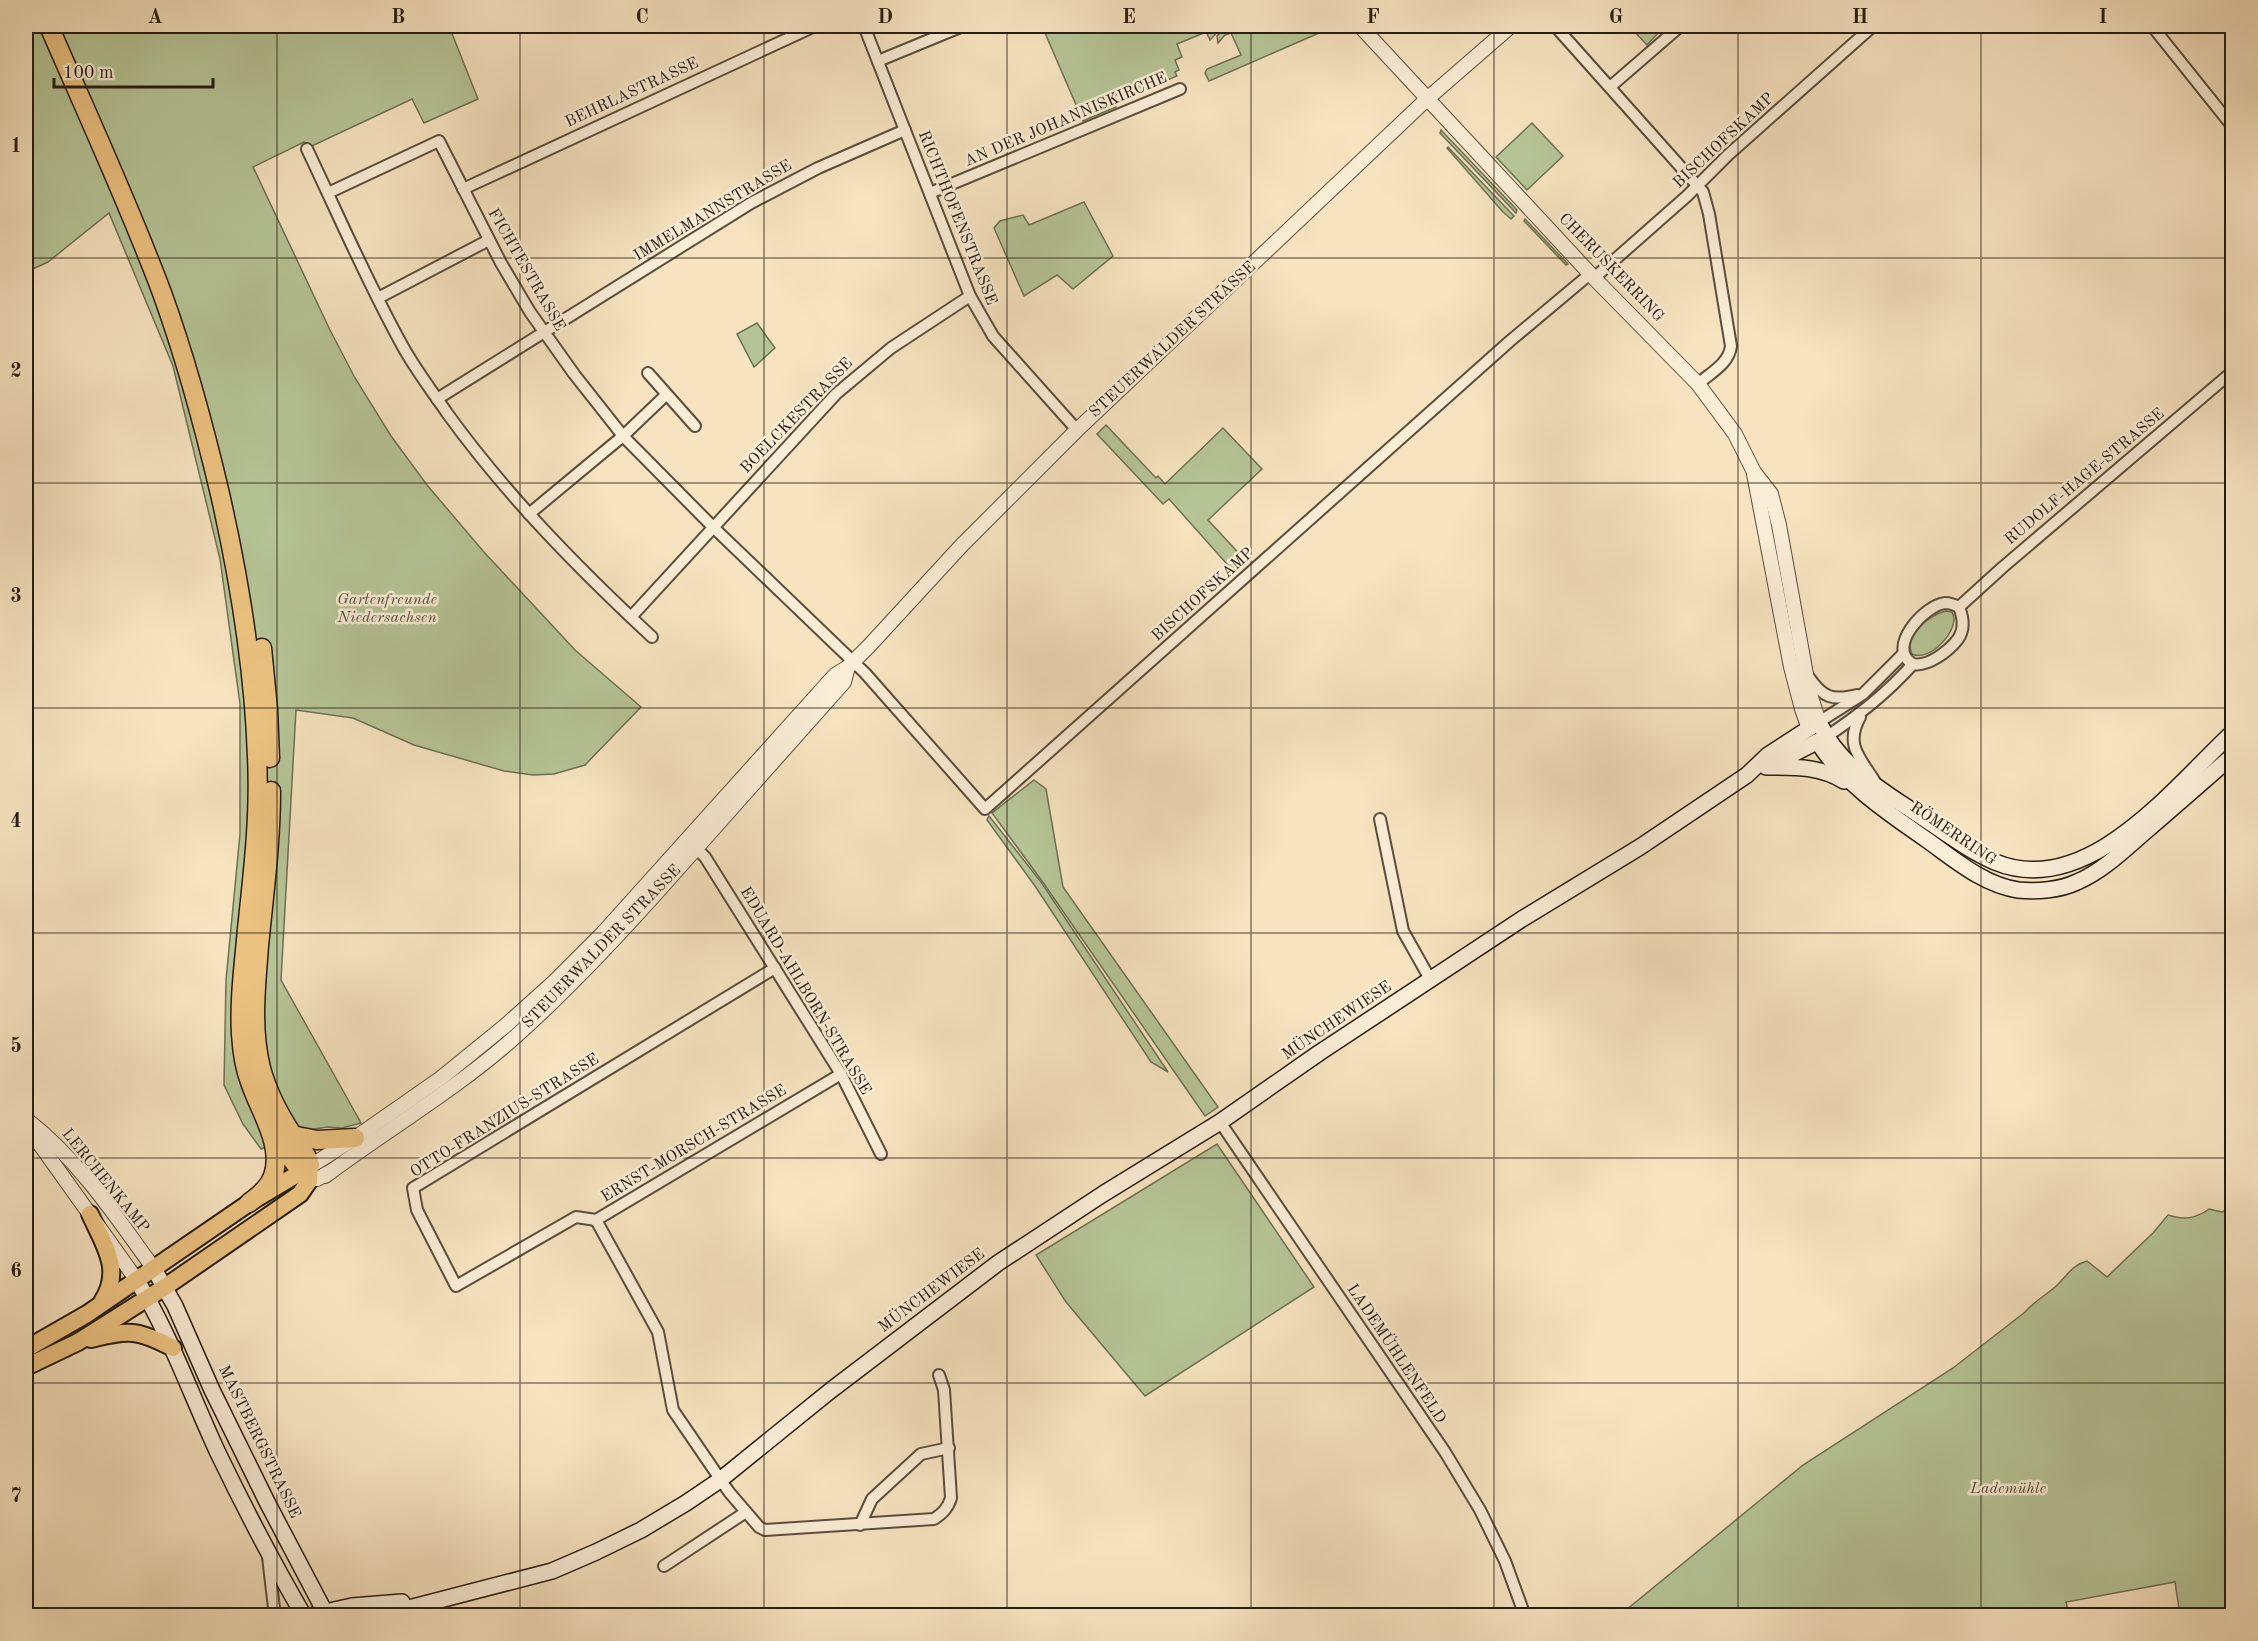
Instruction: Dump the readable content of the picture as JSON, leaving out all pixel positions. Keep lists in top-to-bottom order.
{
  "streets": {
    "main road": [
      "STEUERWALDER STRASSE",
      "RÖMERRING",
      "MÜNCHEWIESE",
      "MASTBERGSTRASSE"
    ],
    "street": [
      "BEHRLASTRASSE",
      "AN DER JOHANNISKIRCHE",
      "BISCHOFSKAMP",
      "IMMELMANNSTRASSE",
      "RICHTHOFENSTRASSE",
      "CHERUSKERRING",
      "FICHTESTRASSE",
      "BOELCKESTRASSE",
      "RUDOLF-HAGE-STRASSE",
      "EDUARD-AHLBORN-STRASSE",
      "OTTO-FRANZIUS-STRASSE",
      "ERNST-MORSCH-STRASSE",
      "LERCHENKAMP",
      "LADEMÜHLENFELD"
    ]
  },
  "crossings": [
    ["BEHRLASTRASSE", "FICHTESTRASSE"],
    ["AN DER JOHANNISKIRCHE", "RICHTHOFENSTRASSE"],
    ["BISCHOFSKAMP", "CHERUSKERRING"],
    ["BISCHOFSKAMP", "FICHTESTRASSE"],
    ["BISCHOFSKAMP", "STEUERWALDER STRASSE"],
    ["IMMELMANNSTRASSE", "RICHTHOFENSTRASSE"],
    ["IMMELMANNSTRASSE", "FICHTESTRASSE"],
    ["RICHTHOFENSTRASSE", "STEUERWALDER STRASSE"],
    ["RICHTHOFENSTRASSE", "BOELCKESTRASSE"],
    ["CHERUSKERRING", "STEUERWALDER STRASSE"],
    ["CHERUSKERRING", "RÖMERRING"],
    ["CHERUSKERRING", "MÜNCHEWIESE"],
    ["FICHTESTRASSE", "STEUERWALDER STRASSE"],
    ["FICHTESTRASSE", "BOELCKESTRASSE"],
    ["STEUERWALDER STRASSE", "EDUARD-AHLBORN-STRASSE"],
    ["STEUERWALDER STRASSE", "LERCHENKAMP"],
    ["STEUERWALDER STRASSE", "MASTBERGSTRASSE"],
    ["RÖMERRING", "MÜNCHEWIESE"],
    ["EDUARD-AHLBORN-STRASSE", "OTTO-FRANZIUS-STRASSE"],
    ["EDUARD-AHLBORN-STRASSE", "ERNST-MORSCH-STRASSE"],
    ["MÜNCHEWIESE", "ERNST-MORSCH-STRASSE"],
    ["MÜNCHEWIESE", "LADEMÜHLENFELD"],
    ["MÜNCHEWIESE", "MASTBERGSTRASSE"],
    ["OTTO-FRANZIUS-STRASSE", "ERNST-MORSCH-STRASSE"],
    ["LERCHENKAMP", "MASTBERGSTRASSE"]
  ],
  "parks": ["Gartenfreunde Niedersachsen", "Lademühle"],
  "scale_bar": "100 m",
  "grid": {
    "columns": [
      "A",
      "B",
      "C",
      "D",
      "E",
      "F",
      "G",
      "H",
      "I"
    ],
    "rows": [
      "1",
      "2",
      "3",
      "4",
      "5",
      "6",
      "7"
    ]
  }
}
